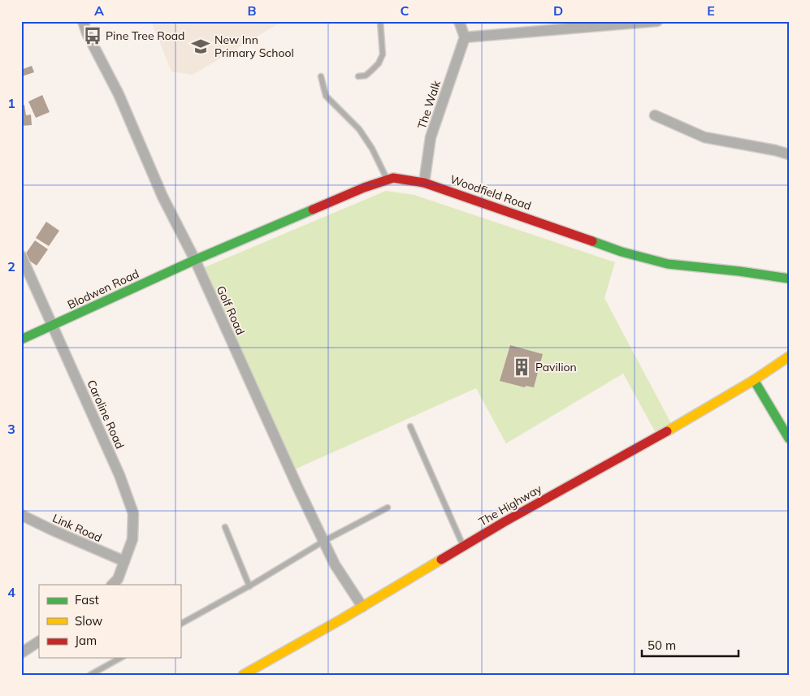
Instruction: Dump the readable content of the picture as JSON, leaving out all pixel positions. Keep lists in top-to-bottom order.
{
  "streets": {
    "street": [
      "The Walk",
      "Woodfield Road",
      "Blodwen Road",
      "Golf Road",
      "Caroline Road",
      "The Highway",
      "Link Road"
    ]
  },
  "crossings": [
    ["The Walk", "Woodfield Road"],
    ["Woodfield Road", "Blodwen Road"],
    ["Woodfield Road", "Golf Road"],
    ["Blodwen Road", "Golf Road"],
    ["Blodwen Road", "Caroline Road"],
    ["Golf Road", "The Highway"],
    ["Caroline Road", "Link Road"]
  ],
  "places": {
    "bus stop": ["Pine Tree Road"],
    "school or university": ["New Inn Primary School"],
    "building": ["Pavilion"]
  },
  "legend": ["Fast", "Slow", "Jam"],
  "scale_bar": "50 m",
  "grid": {
    "columns": [
      "A",
      "B",
      "C",
      "D",
      "E"
    ],
    "rows": [
      "1",
      "2",
      "3",
      "4"
    ]
  }
}
